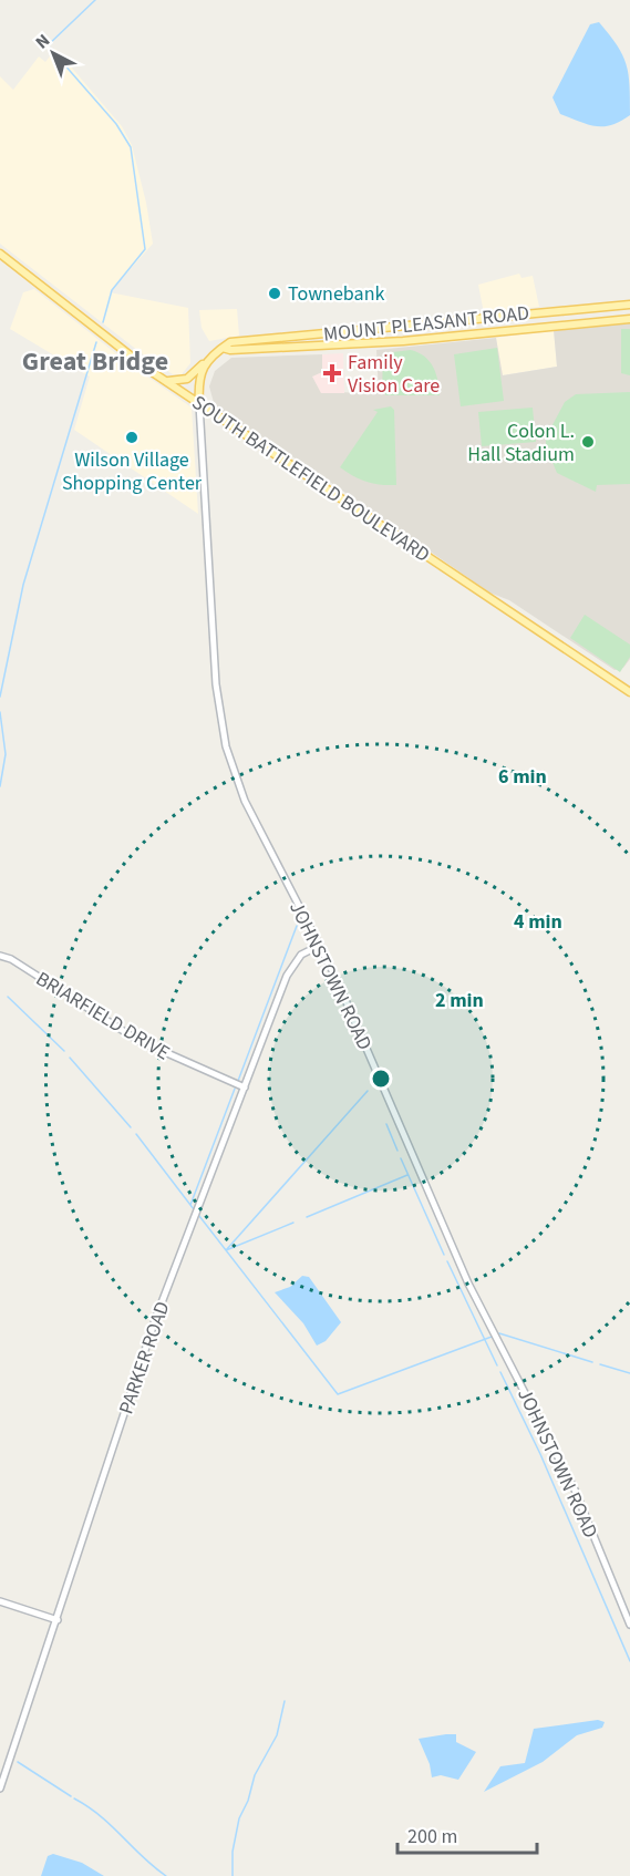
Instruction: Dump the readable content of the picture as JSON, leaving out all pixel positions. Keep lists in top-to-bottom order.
{
  "streets": {
    "main road": [
      "MOUNT PLEASANT ROAD",
      "SOUTH BATTLEFIELD BOULEVARD",
      "JOHNSTOWN ROAD",
      "BRIARFIELD DRIVE",
      "PARKER ROAD"
    ]
  },
  "crossings": [
    ["MOUNT PLEASANT ROAD", "SOUTH BATTLEFIELD BOULEVARD"],
    ["SOUTH BATTLEFIELD BOULEVARD", "JOHNSTOWN ROAD"],
    ["JOHNSTOWN ROAD", "PARKER ROAD"],
    ["BRIARFIELD DRIVE", "PARKER ROAD"]
  ],
  "districts": ["Great Bridge"],
  "places": {
    "other": ["Townebank", "Wilson Village Shopping Center", "Colon L. Hall Stadium"],
    "health": ["Family Vision Care"]
  },
  "scale_bar": "200 m",
  "north": "top left",
  "rings": ["6 min", "4 min", "2 min"]
}
